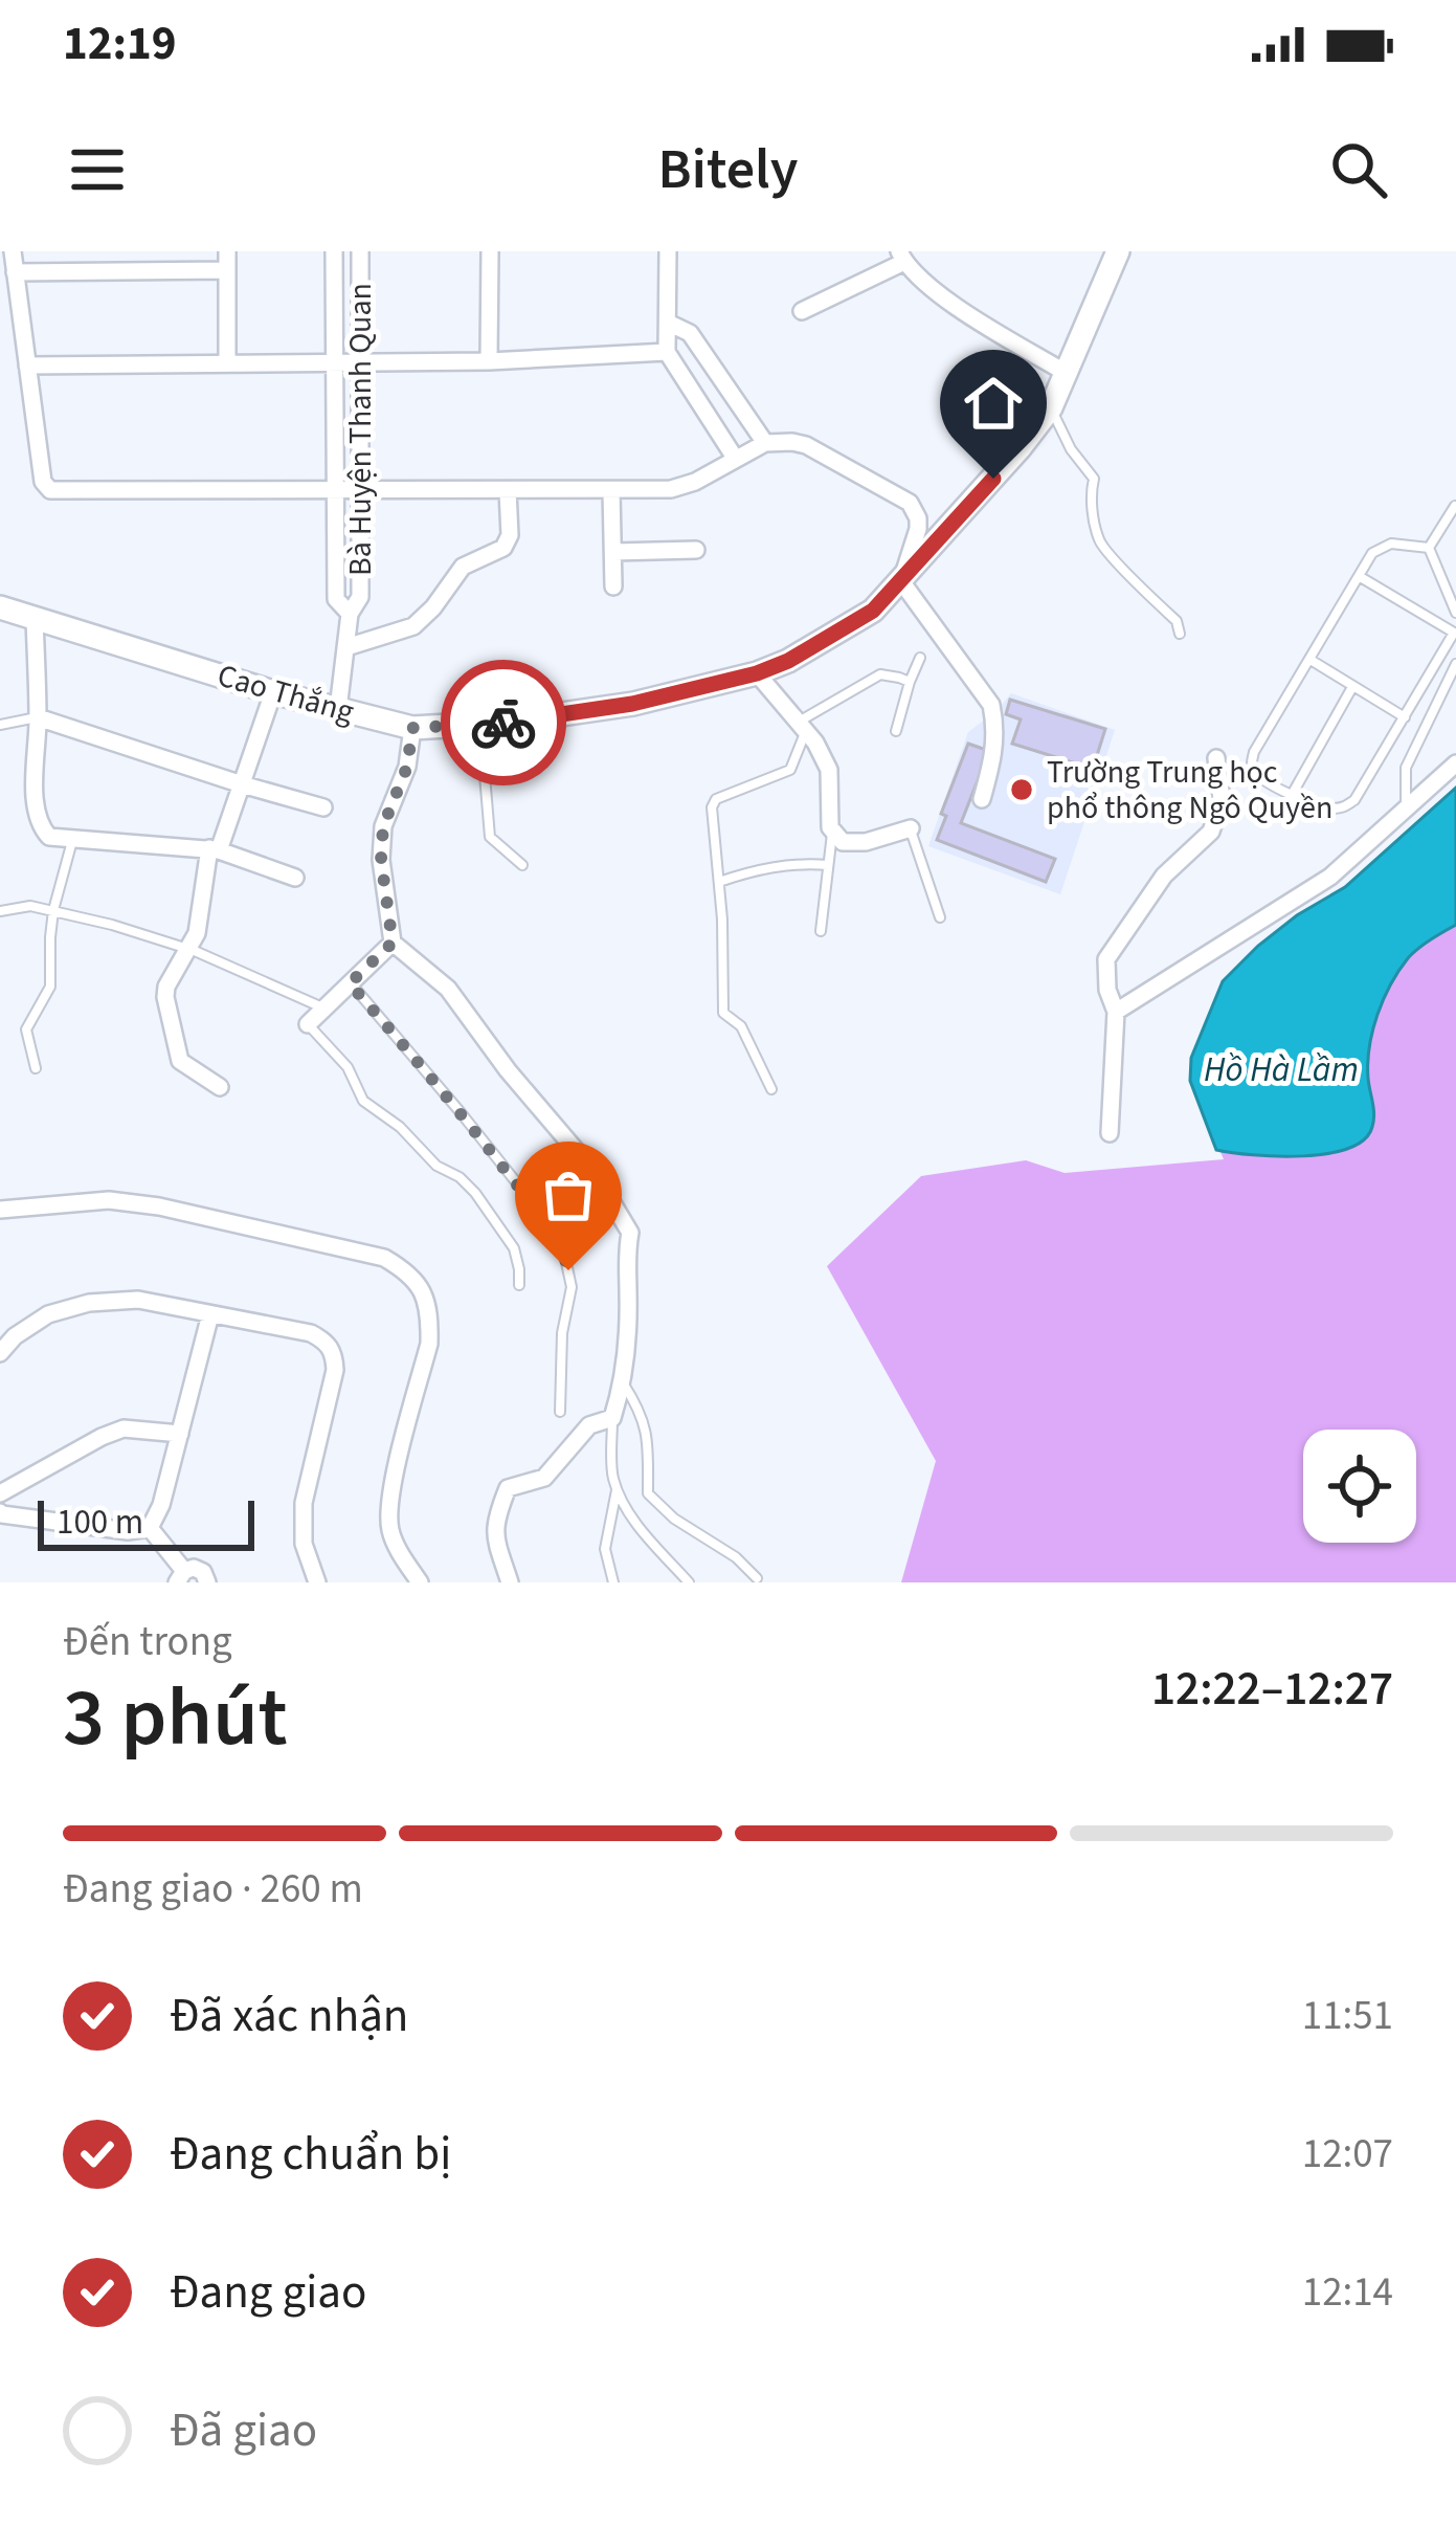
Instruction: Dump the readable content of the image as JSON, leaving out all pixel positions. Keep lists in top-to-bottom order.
{
  "streets": {
    "main road": ["Cao Thắng"],
    "street": ["Bà Huyện Thanh Quan"]
  },
  "water": ["Hồ Hà Lầm"],
  "places": ["Trường Trung học phổ thông Ngô Quyền"],
  "scale_bar": "100 m",
  "page": {
    "status": "12:19",
    "header": "Bitely",
    "scale": "100 m",
    "heading": ["3 phút", "Đến trong", "12:22–12:27"],
    "bar": "Đang giao · 260 m",
    "list": [
      ["Đã xác nhận", "11:51"],
      ["Đang chuẩn bị", "12:07"],
      ["Đang giao", "12:14"],
      "Đã giao"
    ]
  }
}
